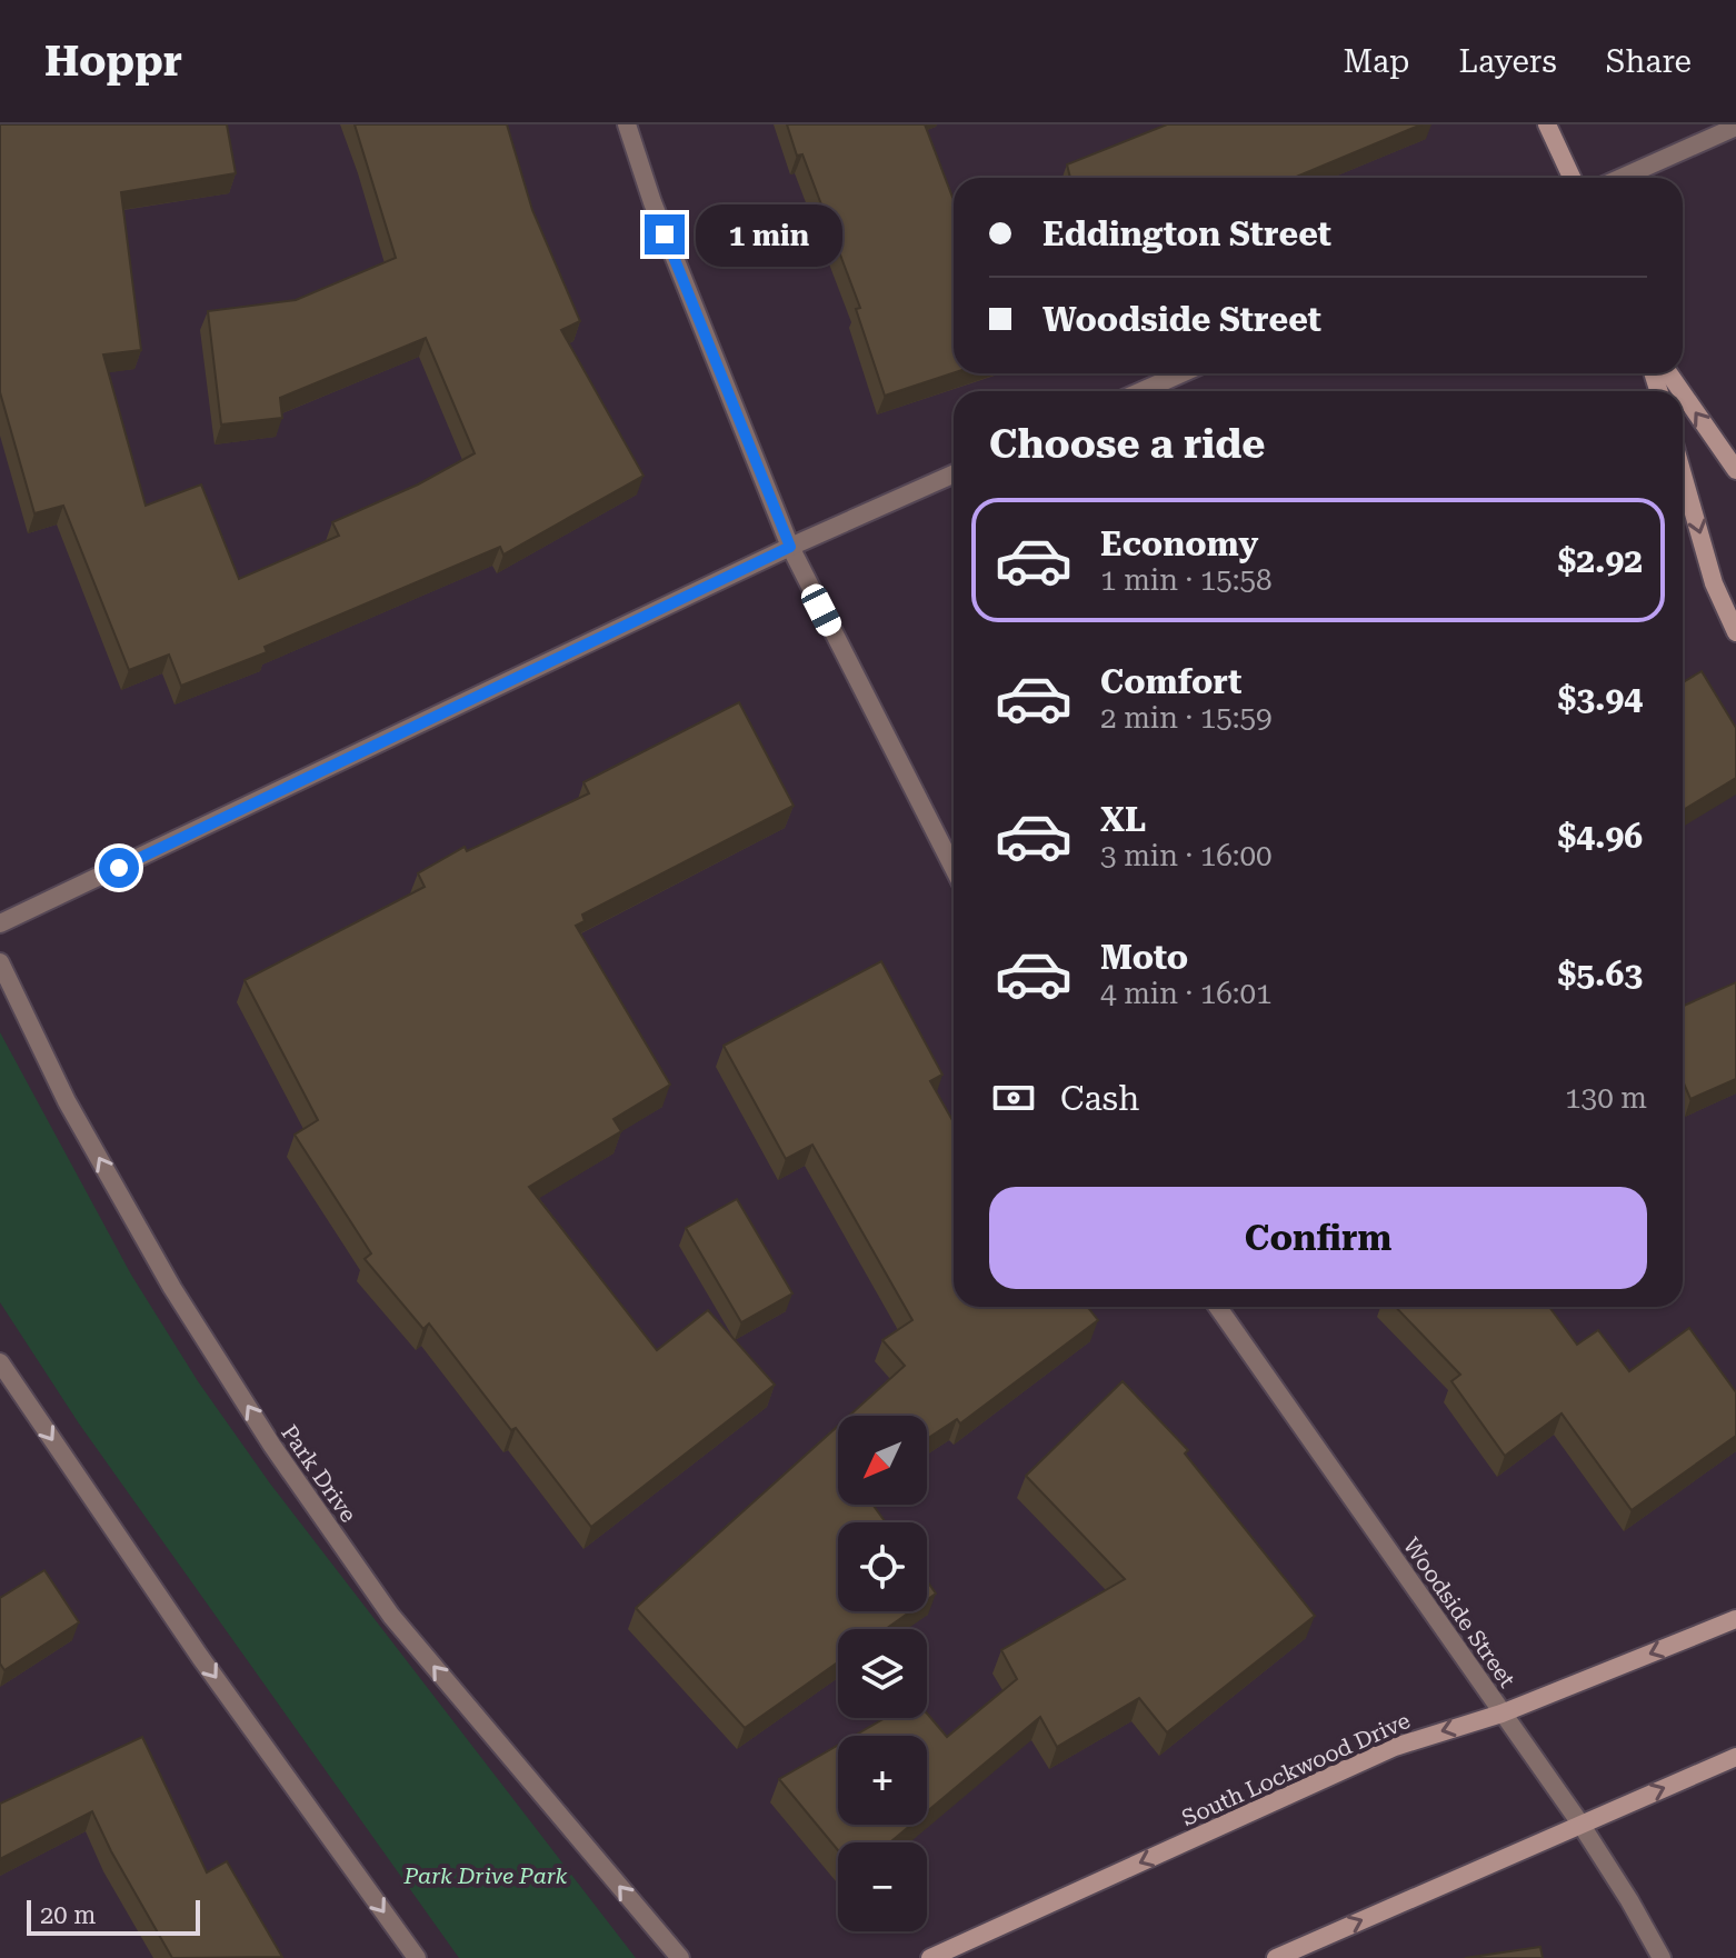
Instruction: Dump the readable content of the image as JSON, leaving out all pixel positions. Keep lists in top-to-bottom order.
{
  "streets": {
    "main road": ["South Lockwood Drive"],
    "street": ["Park Drive", "Woodside Street"]
  },
  "crossings": [
    ["Woodside Street", "South Lockwood Drive"]
  ],
  "one_way": ["Park Drive"],
  "parks": ["Park Drive Park"],
  "scale_bar": "20 m",
  "north": "bottom left",
  "page": {
    "header": "Hoppr",
    "nav": ["Map", "Layers", "Share"],
    "banner": ["Eddington Street", "Woodside Street"],
    "bubble": "1 min",
    "heading": "Choose a ride",
    "list": [
      {
        "name": "Economy",
        "note": "1 min · 15:58",
        "value": "$2.92"
      },
      {
        "name": "Comfort",
        "note": "2 min · 15:59",
        "value": "$3.94"
      },
      {
        "name": "XL",
        "note": "3 min · 16:00",
        "value": "$4.96"
      },
      {
        "name": "Moto",
        "note": "4 min · 16:01",
        "value": "$5.63"
      }
    ],
    "pay": ["Cash", "130 m"],
    "buttons": "Confirm",
    "map_buttons": ["+", "−"],
    "scale": "20 m"
  }
}
